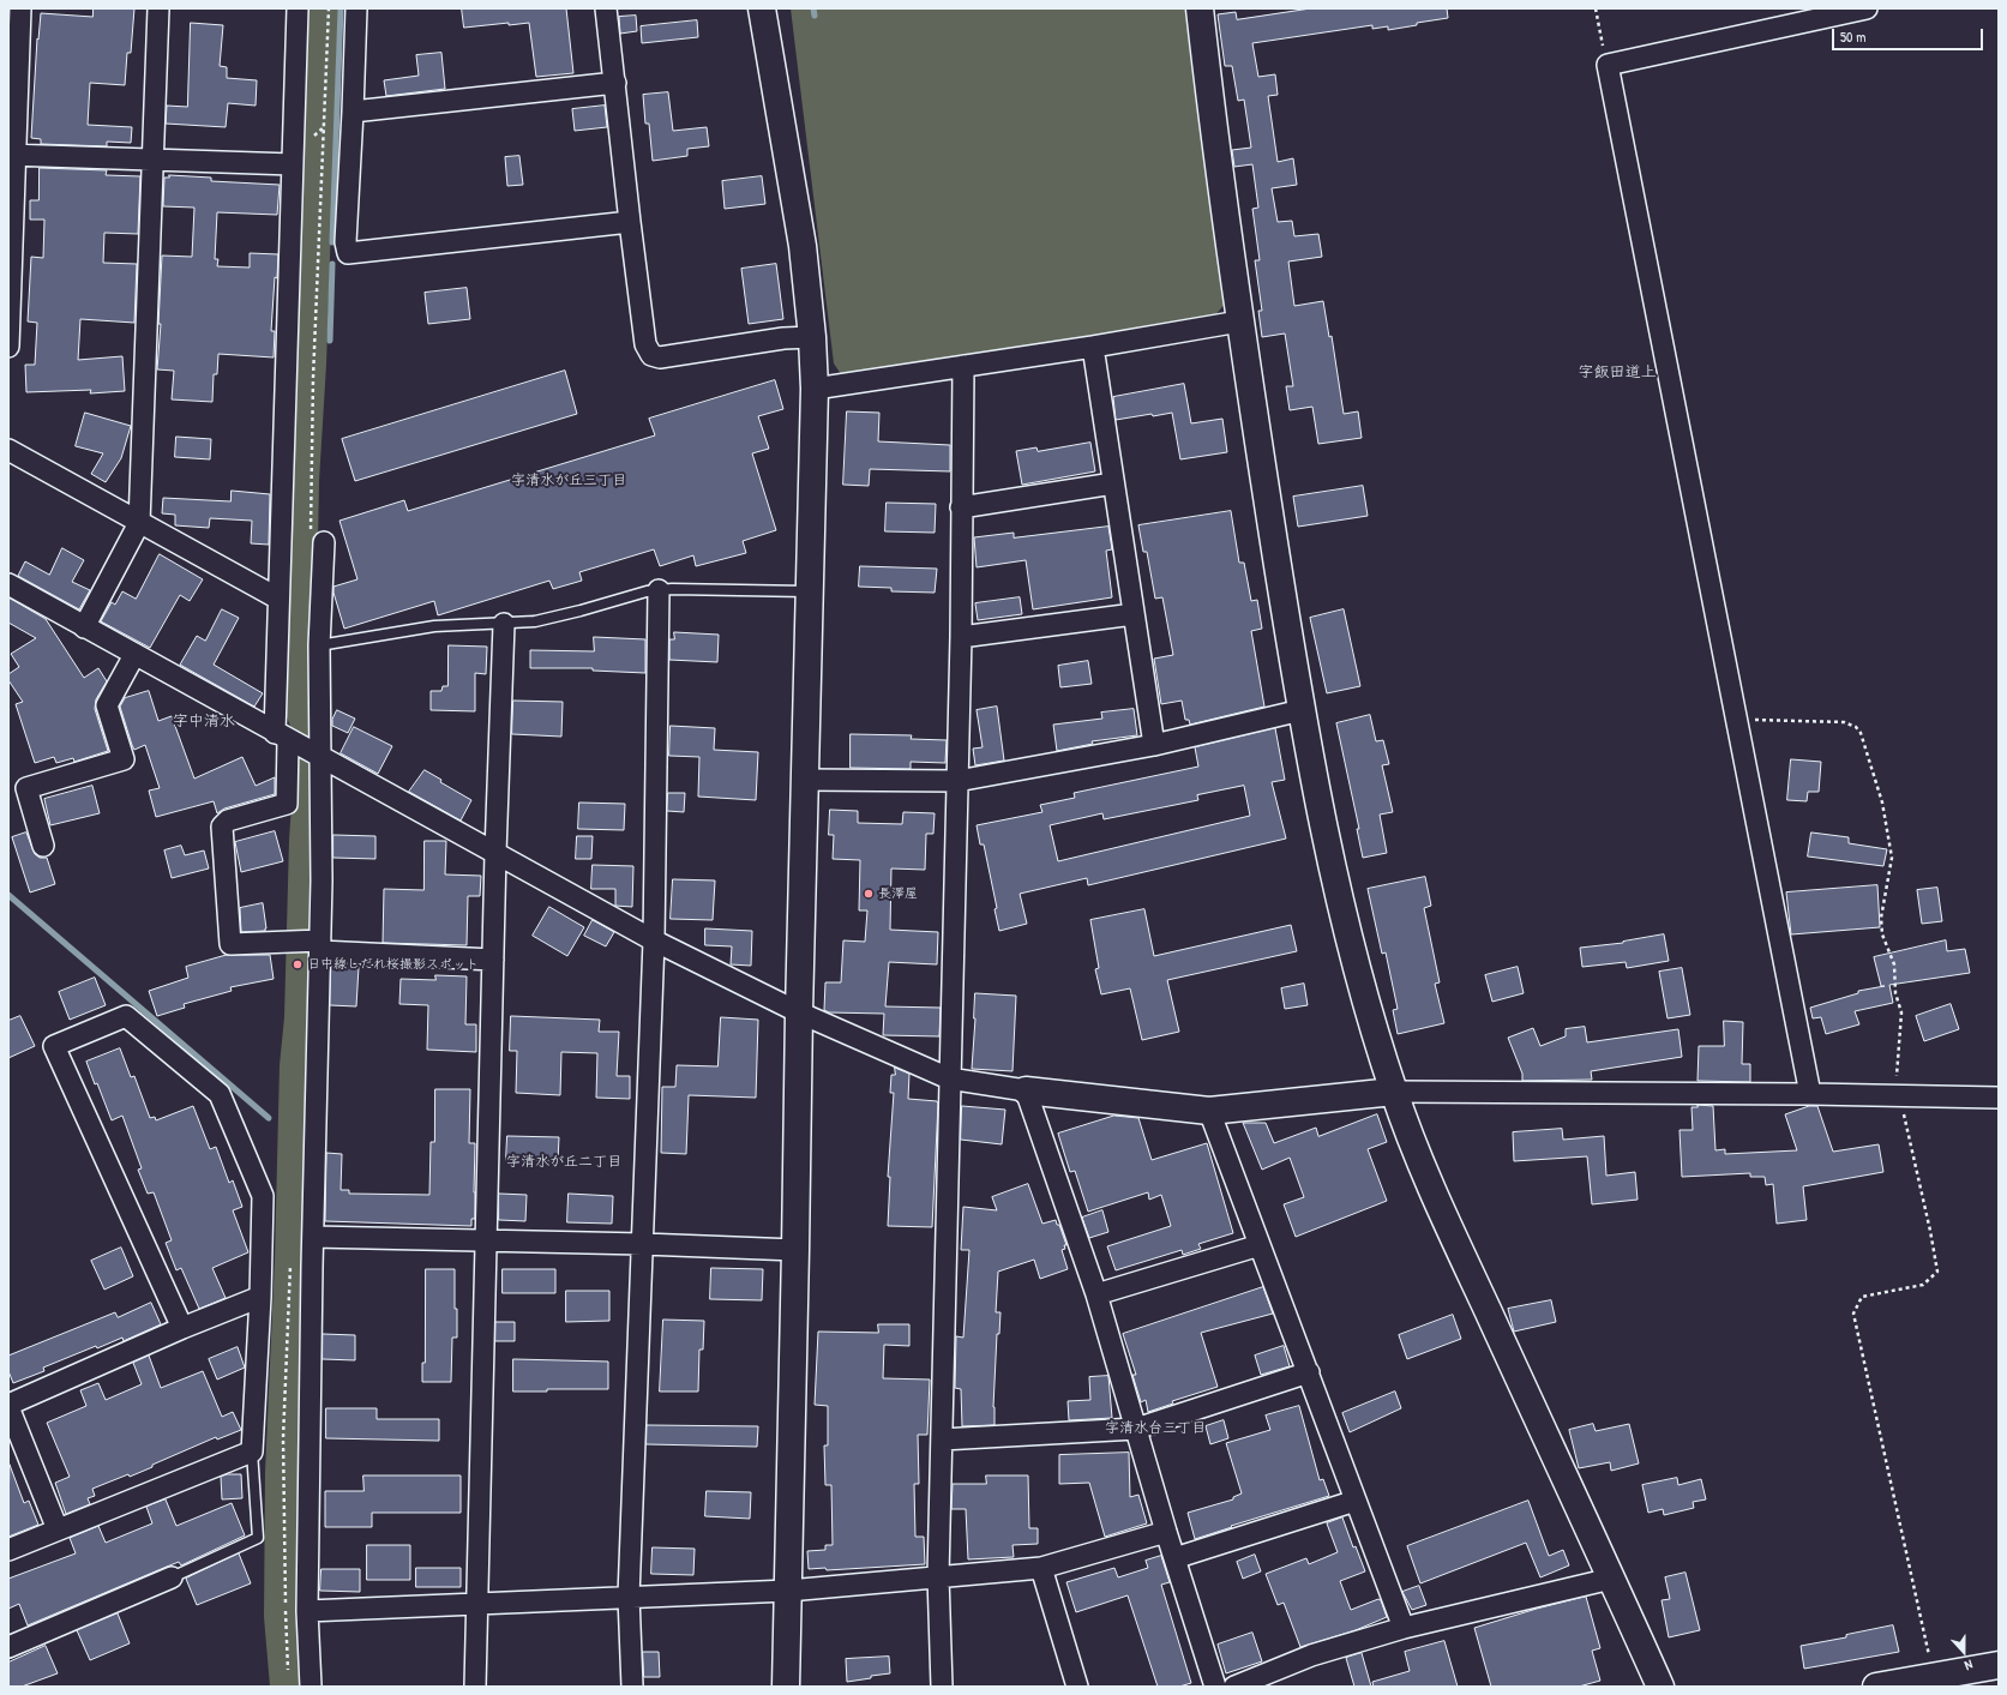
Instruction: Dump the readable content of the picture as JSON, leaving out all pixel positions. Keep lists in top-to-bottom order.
{
  "districts": [
    "字飯田道上",
    "字清水が丘三丁目",
    "字中清水",
    "字清水が丘二丁目",
    "字清水台三丁目"
  ],
  "places": ["長澤屋", "日中線しだれ桜撮影スポット"],
  "scale_bar": "50 m",
  "north": "bottom"
}
